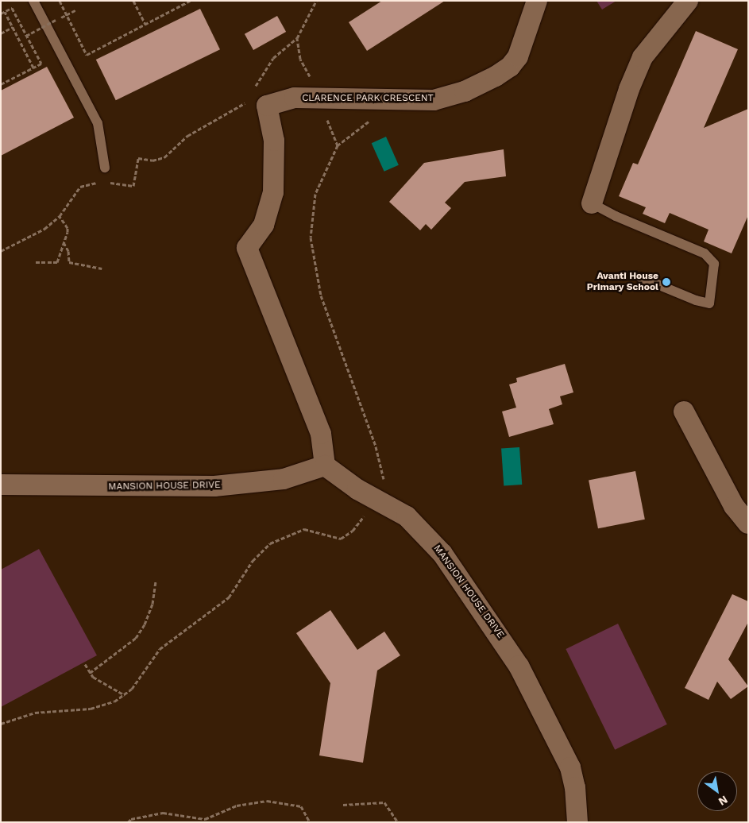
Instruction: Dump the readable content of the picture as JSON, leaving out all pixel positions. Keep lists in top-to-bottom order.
{
  "streets": {
    "street": ["CLARENCE PARK CRESCENT", "MANSION HOUSE DRIVE"]
  },
  "places": ["Avanti House Primary School"],
  "north": "bottom right"
}
